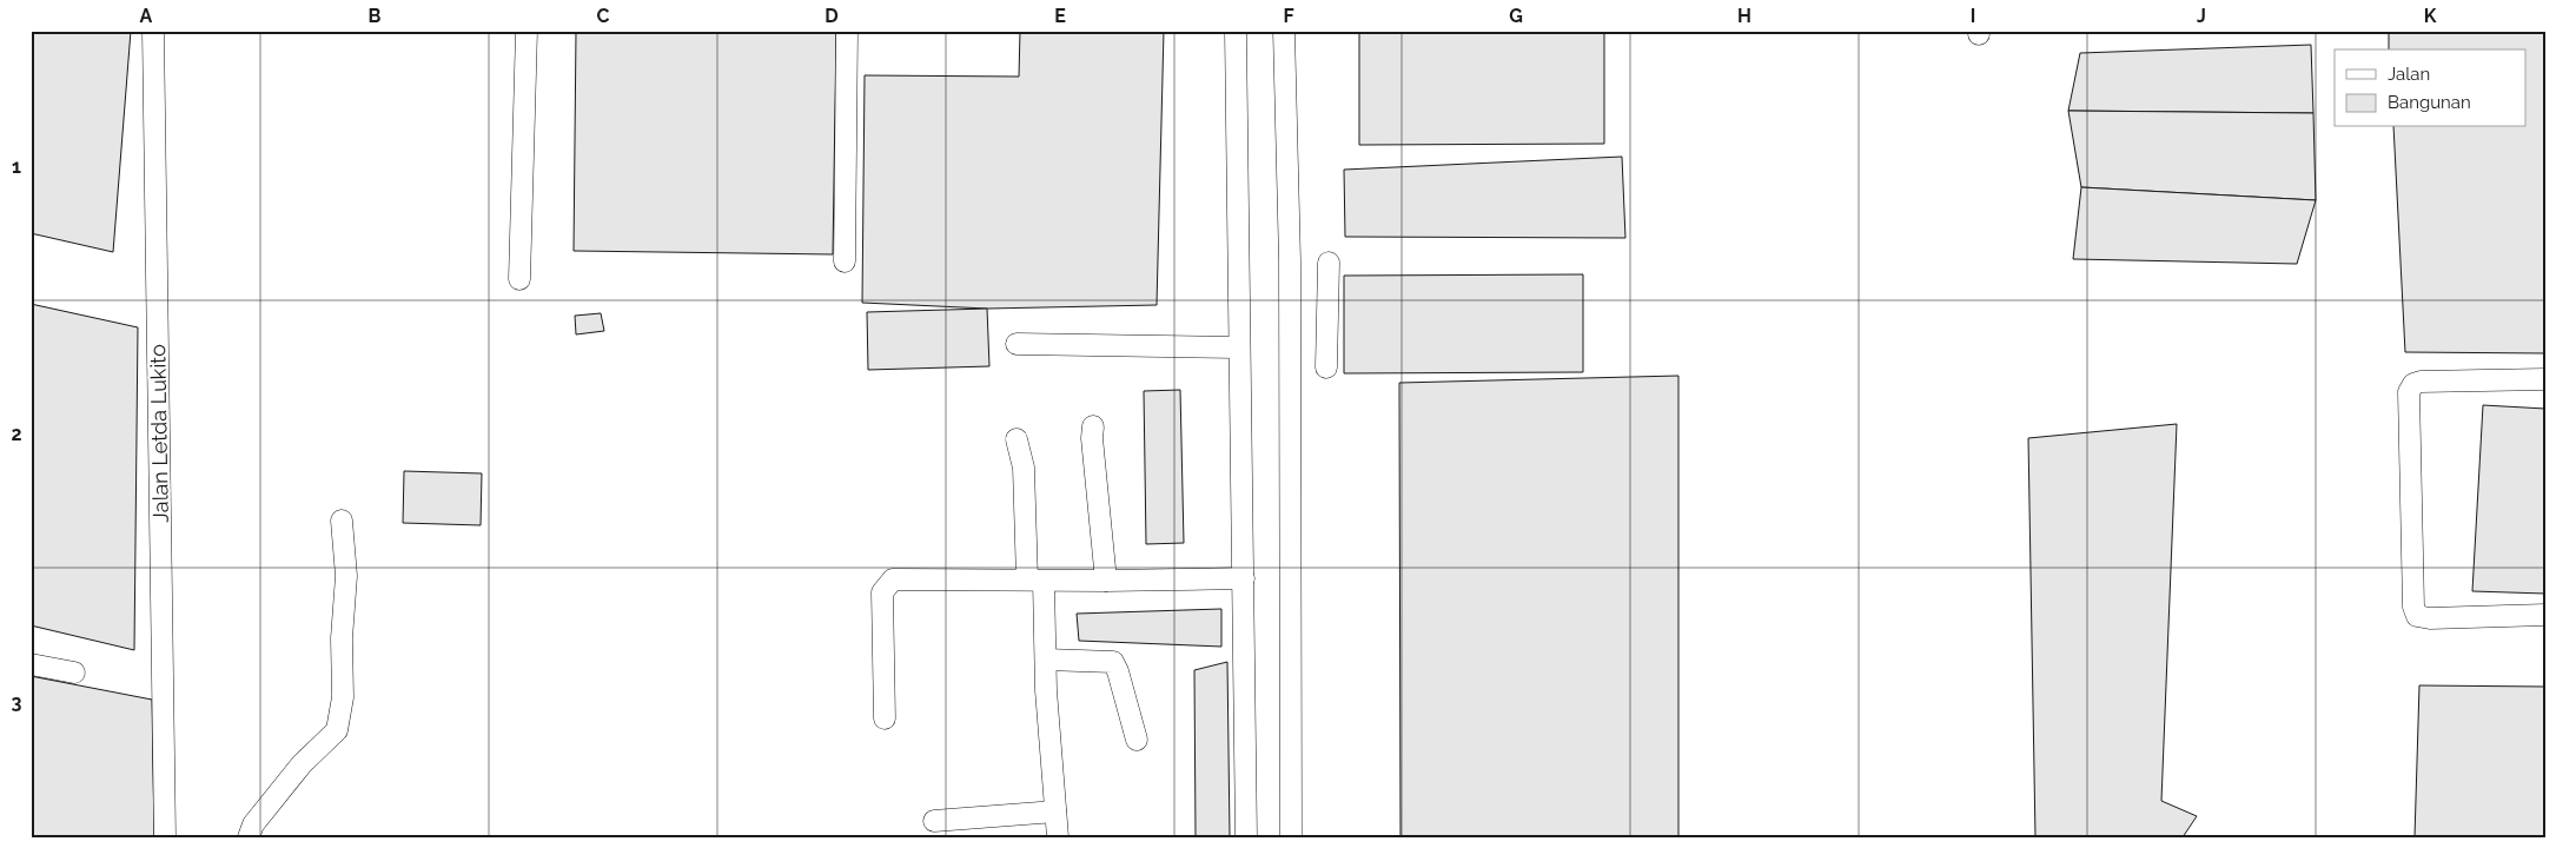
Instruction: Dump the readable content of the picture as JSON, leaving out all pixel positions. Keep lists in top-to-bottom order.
{
  "streets": {
    "street": ["Jalan Letda Lukito"]
  },
  "legend": ["Jalan", "Bangunan"],
  "grid": {
    "columns": [
      "A",
      "B",
      "C",
      "D",
      "E",
      "F",
      "G",
      "H",
      "I",
      "J",
      "K"
    ],
    "rows": ["1", "2", "3"]
  }
}
